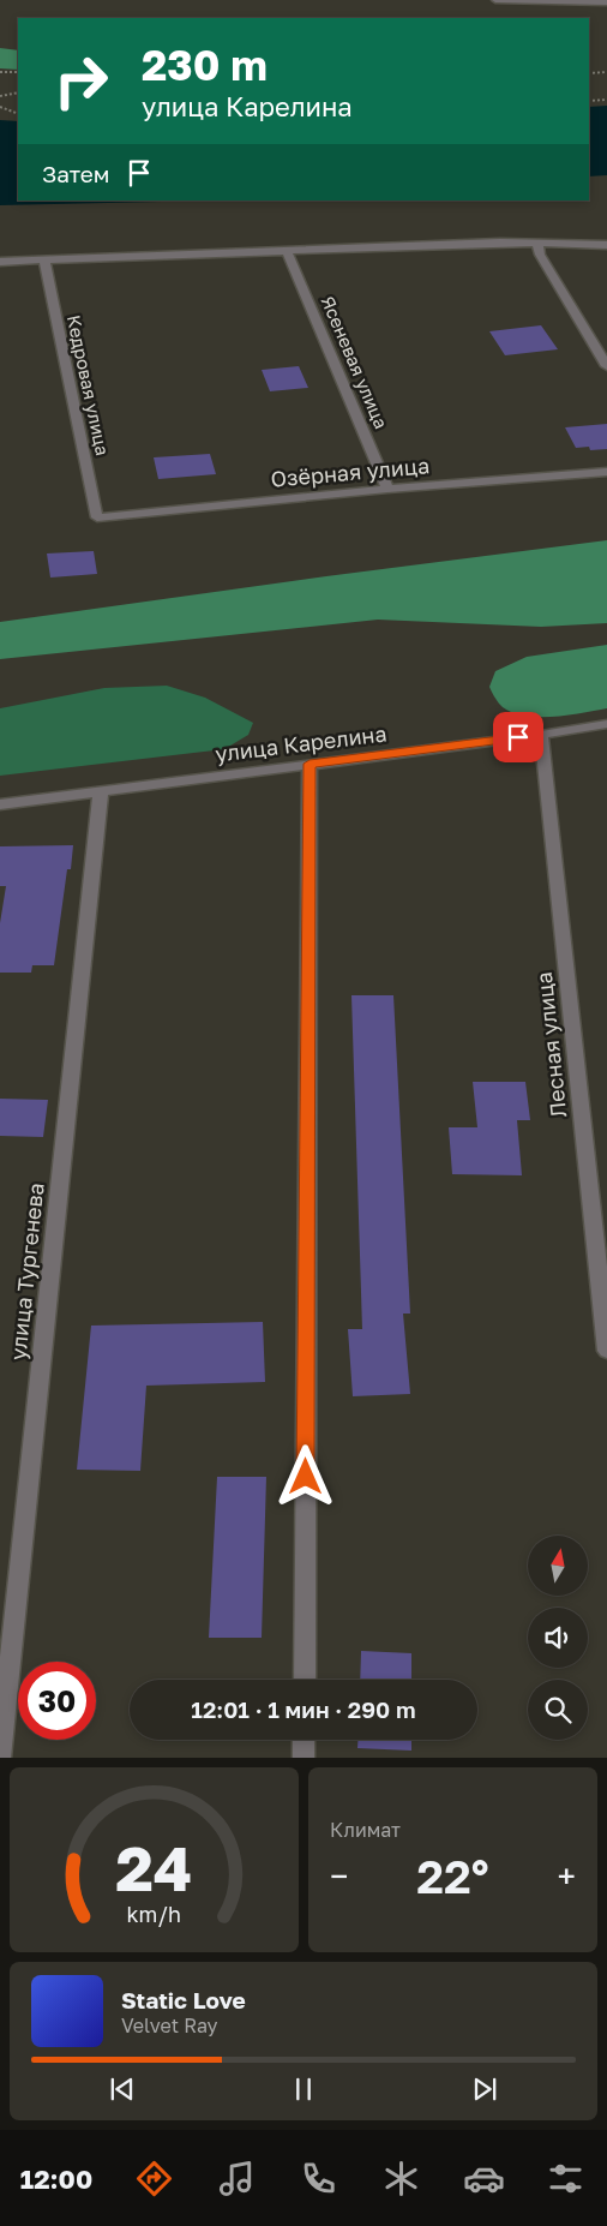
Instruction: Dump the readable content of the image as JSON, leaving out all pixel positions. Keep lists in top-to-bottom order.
{
  "streets": {
    "street": [
      "Ясеневая улица",
      "Кедровая улица",
      "Озёрная улица",
      "улица Карелина",
      "Лесная улица",
      "улица Тургенева"
    ]
  },
  "crossings": [
    ["Ясеневая улица", "Озёрная улица"],
    ["Кедровая улица", "Озёрная улица"],
    ["улица Карелина", "Лесная улица"],
    ["улица Карелина", "улица Тургенева"]
  ],
  "north": "top",
  "page": {
    "turn": ["230 m", "улица Карелина"],
    "then": "Затем",
    "limit": "30",
    "trip": "12:01 · 1 мин · 290 m",
    "tile": "Климат",
    "heat": ["−", "22°", "+"],
    "song": ["Static Love", "Velvet Ray"],
    "tabs": "12:00",
    "gauge": ["24", "km/h"]
  }
}
